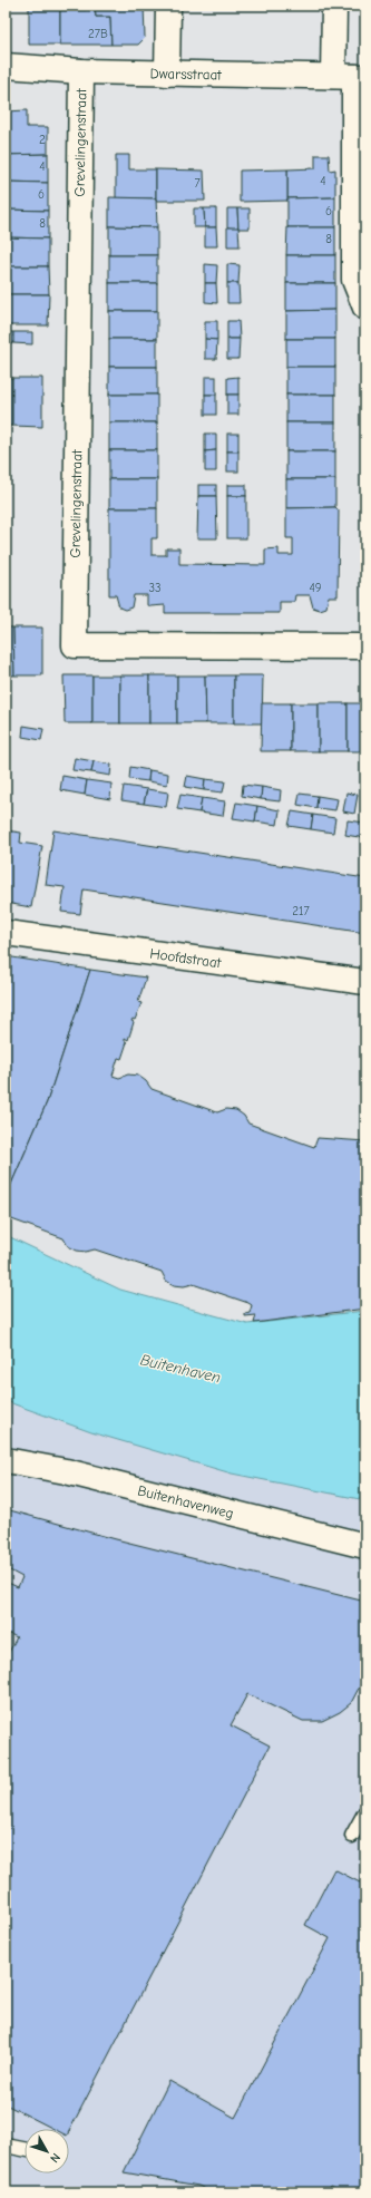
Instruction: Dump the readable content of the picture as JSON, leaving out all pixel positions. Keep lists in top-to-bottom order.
{
  "streets": {
    "street": [
      "Dwarsstraat",
      "Grevelingenstraat",
      "Hoofdstraat",
      "Buitenhavenweg"
    ]
  },
  "crossings": [
    ["Dwarsstraat", "Grevelingenstraat"]
  ],
  "water": ["Buitenhaven"],
  "house_numbers": [
    "27B",
    "2",
    "4",
    "4",
    "7",
    "6",
    "6",
    "8",
    "8",
    "33",
    "49",
    "217"
  ],
  "north": "bottom right"
}
